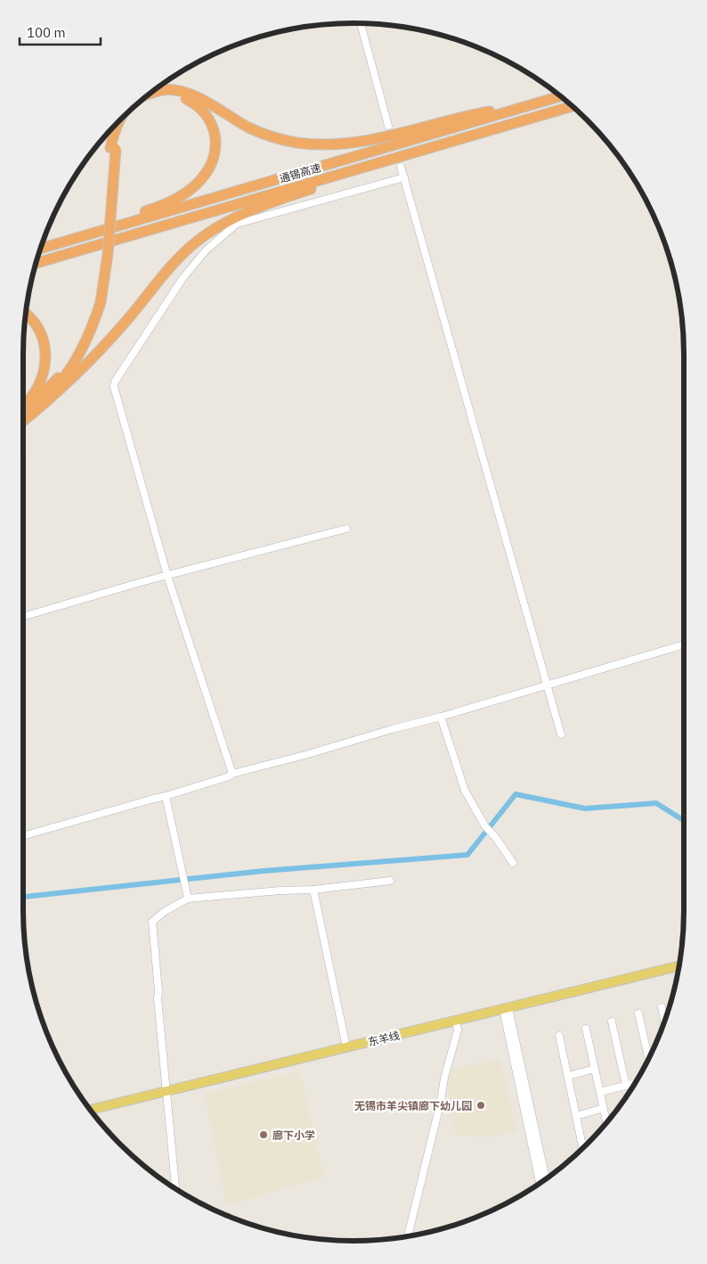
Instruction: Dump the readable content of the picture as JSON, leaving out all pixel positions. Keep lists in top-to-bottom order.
{
  "streets": {
    "highway": ["通锡高速"],
    "main road": ["东羊线"]
  },
  "places": ["无锡市羊尖镇廊下幼儿园", "廊下小学"],
  "scale_bar": "100 m"
}
